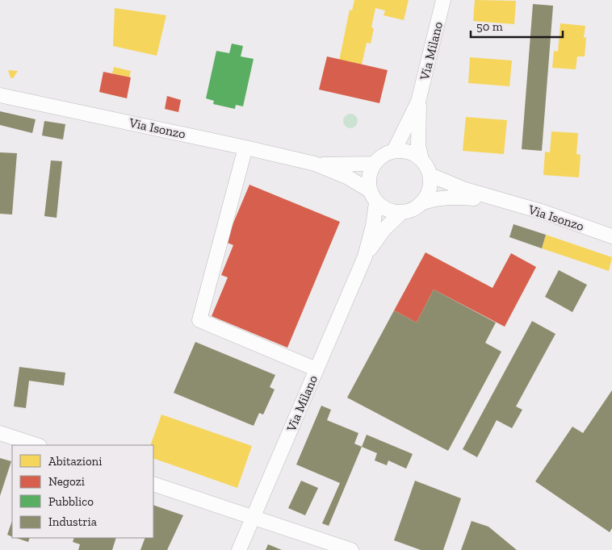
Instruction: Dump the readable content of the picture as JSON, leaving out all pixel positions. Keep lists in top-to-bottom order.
{
  "streets": {
    "street": ["Via Milano", "Via Isonzo"]
  },
  "crossings": [
    ["Via Milano", "Via Isonzo"]
  ],
  "legend": [
    "Abitazioni",
    "Negozi",
    "Pubblico",
    "Industria"
  ],
  "scale_bar": "50 m"
}
